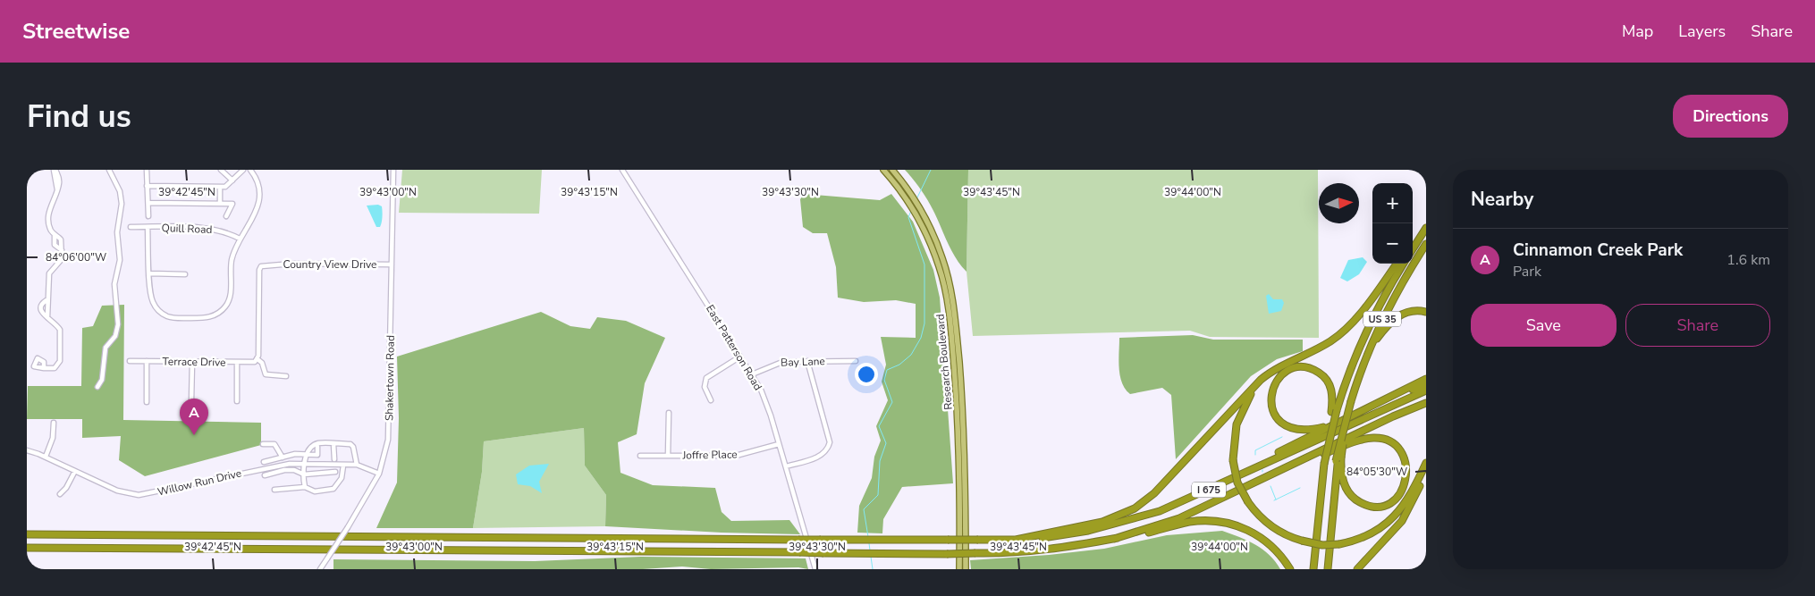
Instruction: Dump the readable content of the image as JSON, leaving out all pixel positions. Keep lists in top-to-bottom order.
{
  "streets": {
    "highway": ["US 35", "I 675"],
    "main road": ["Research Boulevard"],
    "street": [
      "Quill Road",
      "Country View Drive",
      "East Patterson Road",
      "Terrace Drive",
      "Bay Lane",
      "Shakertown Road",
      "Joffre Place",
      "Willow Run Drive"
    ]
  },
  "crossings": [
    ["Country View Drive", "Terrace Drive"],
    ["Country View Drive", "Shakertown Road"],
    ["East Patterson Road", "Bay Lane"],
    ["East Patterson Road", "Joffre Place"],
    ["Shakertown Road", "Willow Run Drive"]
  ],
  "north": "right",
  "page": {
    "header": "Streetwise",
    "nav": ["Map", "Layers", "Share"],
    "buttons": [
      "Directions",
      ["Save", "Share"]
    ],
    "title": "Find us",
    "heading": "Nearby",
    "map_buttons": ["+", "−"],
    "list": [
      {
        "mark": "A",
        "name": "Cinnamon Creek Park",
        "note": "Park",
        "value": "1.6 km"
      }
    ],
    "pins": "A"
  },
  "coordinates": [
    "39°42'45\"N",
    "39°43'00\"N",
    "39°43'15\"N",
    "39°43'30\"N",
    "39°43'45\"N",
    "39°44'00\"N",
    "84°06'00\"W",
    "84°05'30\"W"
  ]
}
